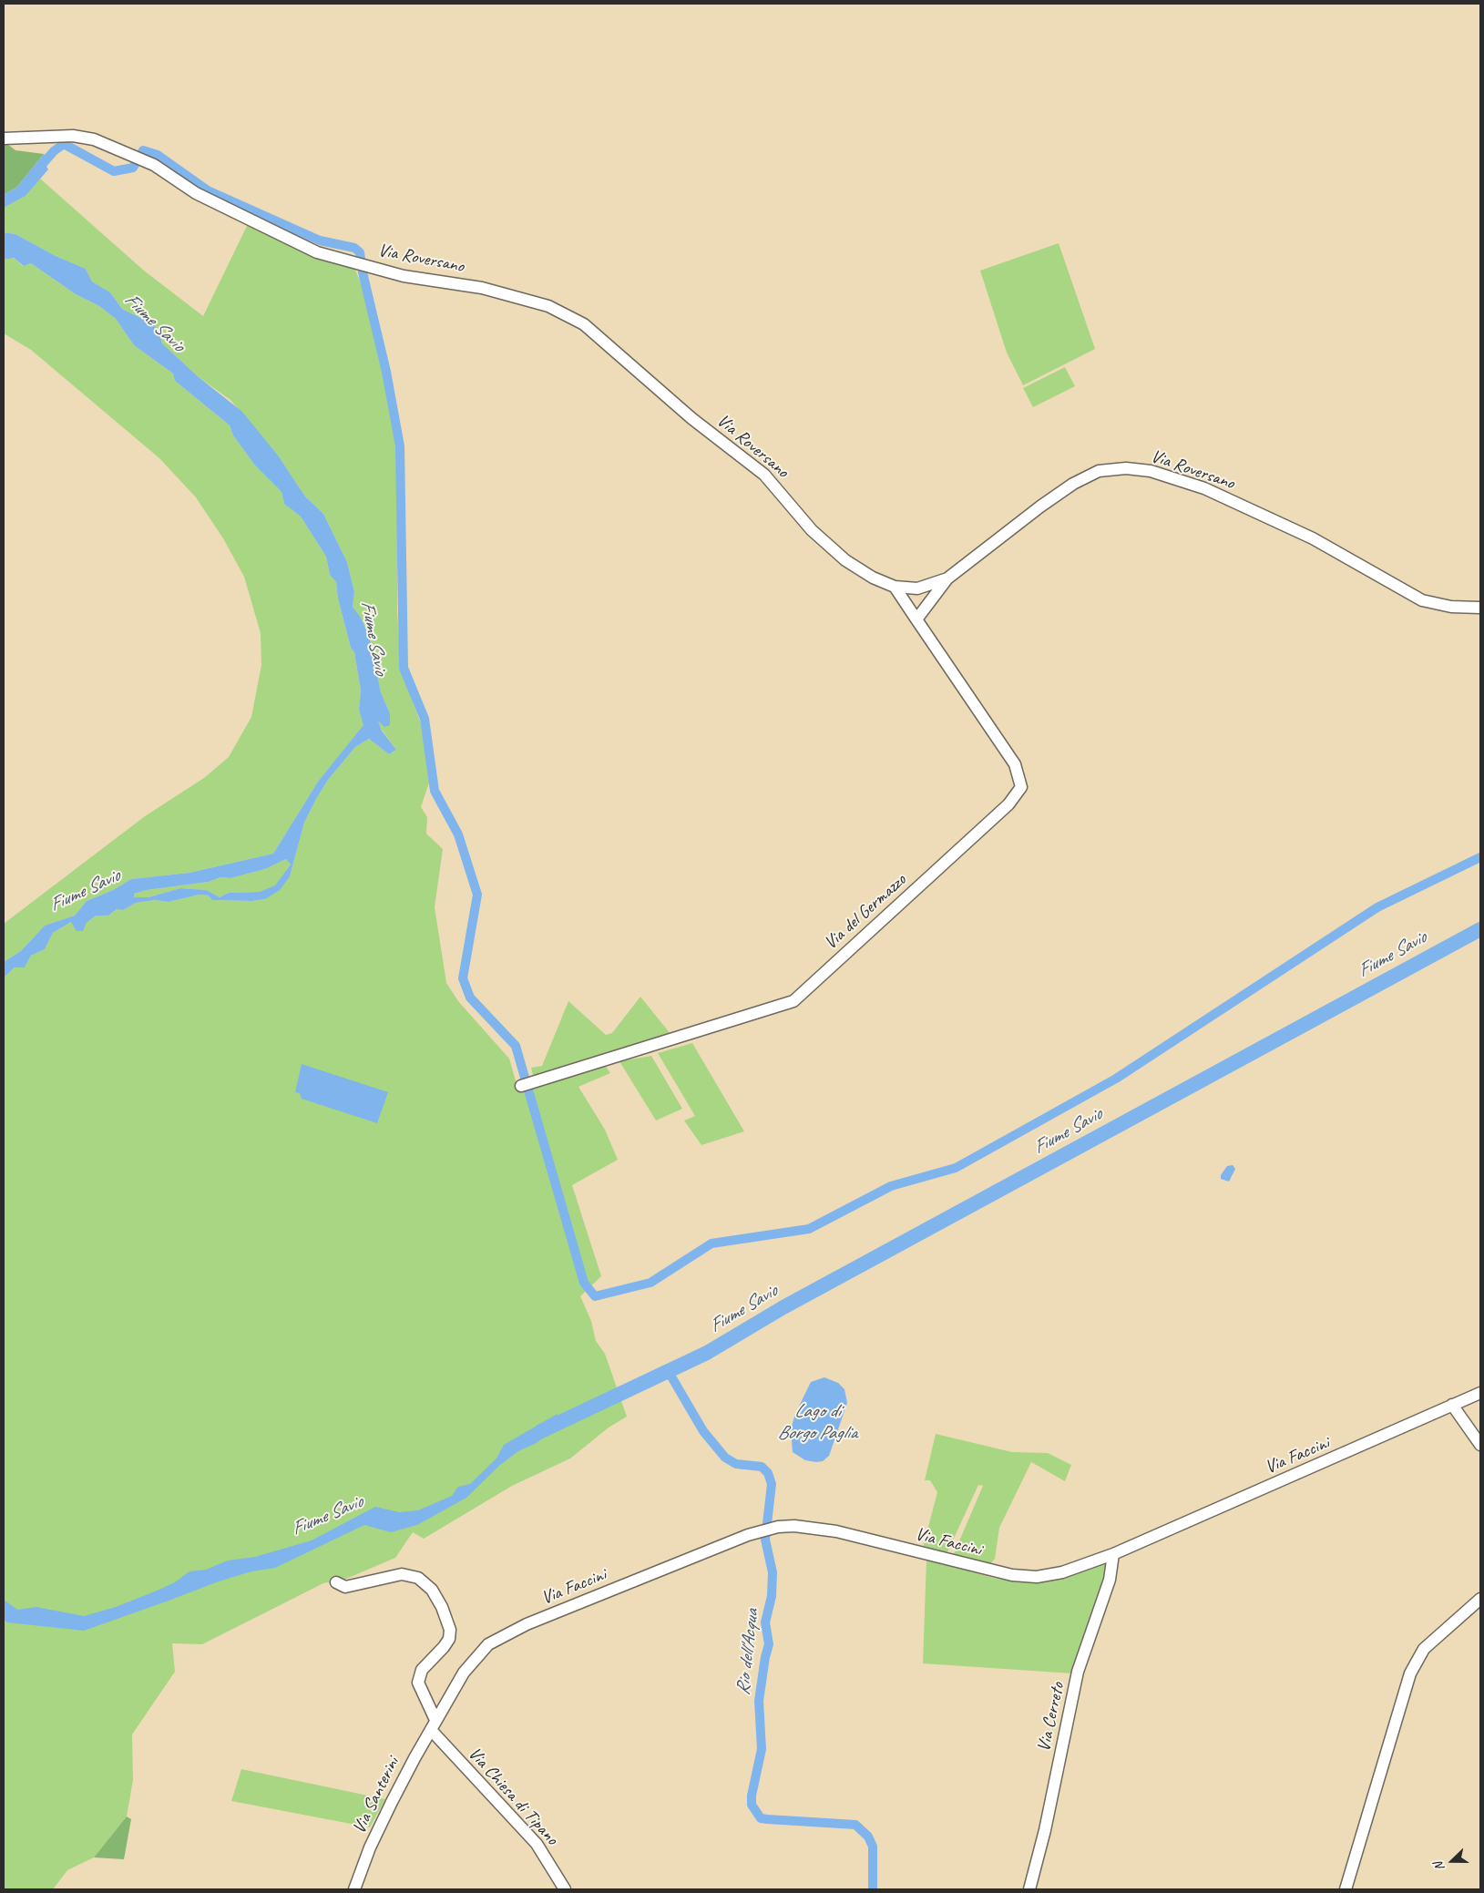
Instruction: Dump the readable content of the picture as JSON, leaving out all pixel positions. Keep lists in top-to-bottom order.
{
  "streets": {
    "street": [
      "Via Roversano",
      "Via del Germazzo",
      "Via Faccini",
      "Via Cerreto",
      "Via Santerini",
      "Via Chiesa di Tipano"
    ]
  },
  "crossings": [
    ["Via Roversano", "Via del Germazzo"],
    ["Via Faccini", "Via Cerreto"],
    ["Via Faccini", "Via Santerini"],
    ["Via Faccini", "Via Chiesa di Tipano"],
    ["Via Santerini", "Via Chiesa di Tipano"]
  ],
  "water": ["Fiume Savio", "Lago di Borgo Paglia", "Rio dell'Acqua"],
  "north": "left"
}
